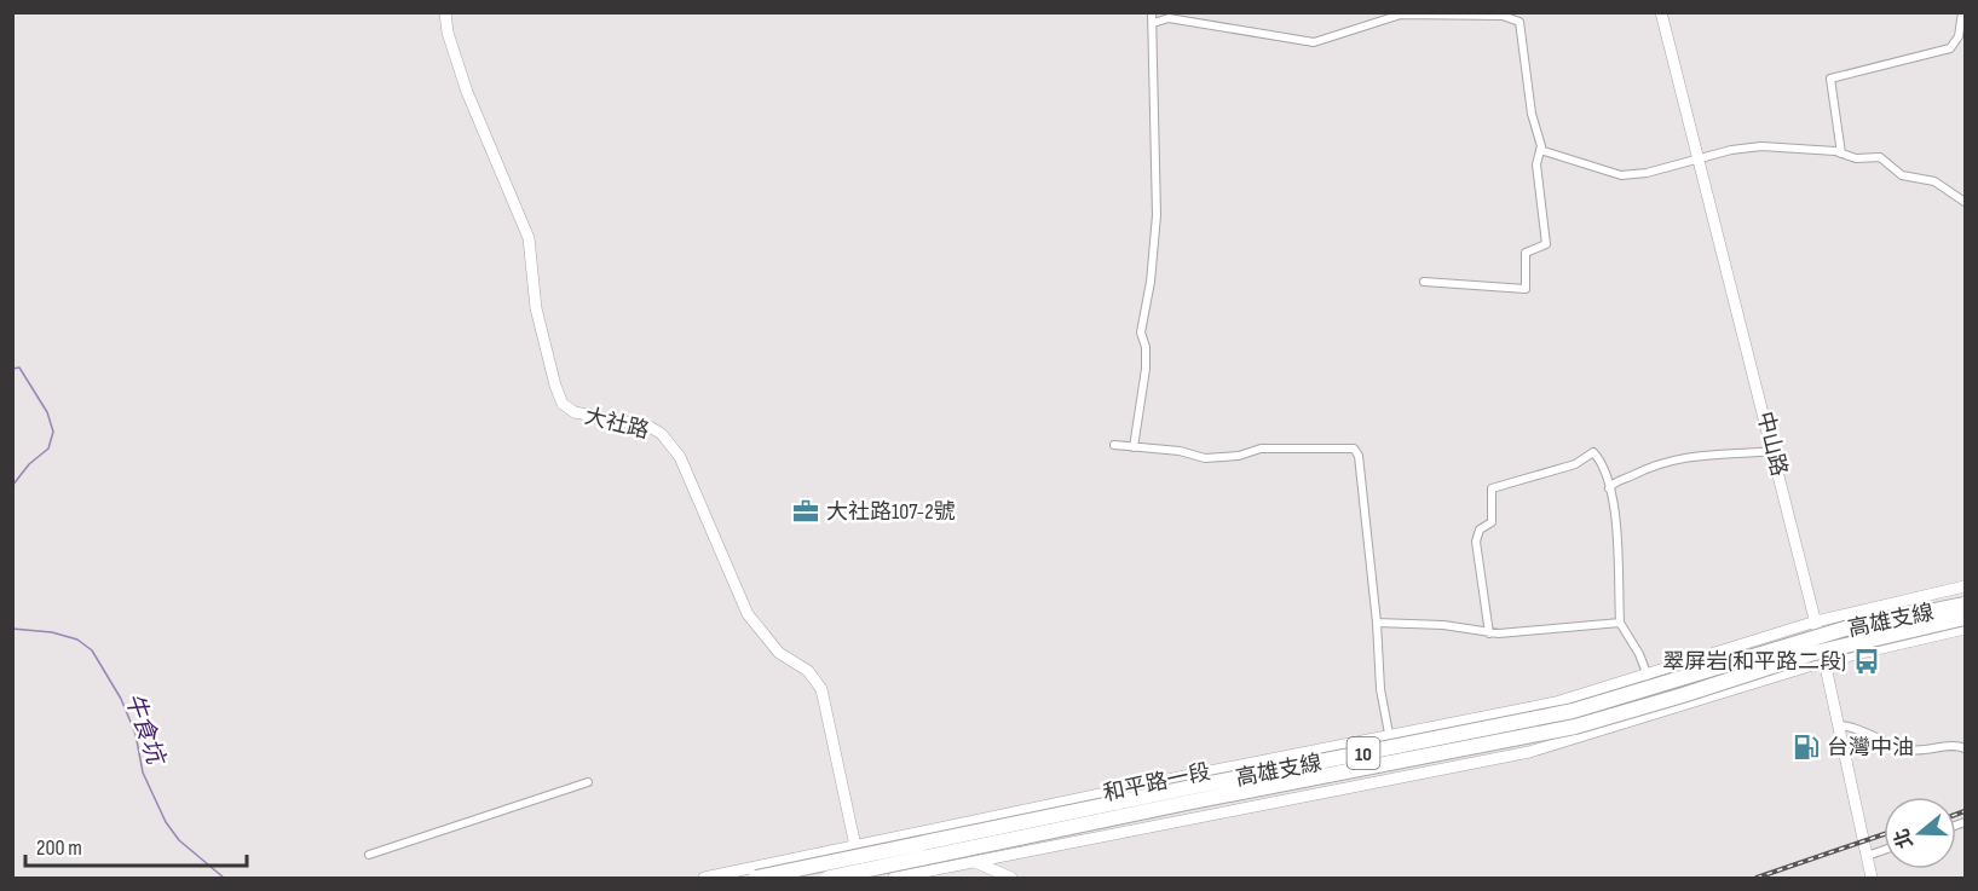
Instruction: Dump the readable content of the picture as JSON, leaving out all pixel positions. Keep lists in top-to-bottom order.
{
  "streets": {
    "highway": ["高雄支線", "10"],
    "street": ["大社路", "中山路", "和平路一段"]
  },
  "crossings": [
    ["大社路", "和平路一段"],
    ["中山路", "和平路一段"]
  ],
  "water": ["牛食坑"],
  "places": {
    "office": ["大社路107-2號"],
    "bus stop": ["翠屏岩(和平路二段)"],
    "fuel station": ["台灣中油"]
  },
  "scale_bar": "200 m",
  "north": "left"
}
